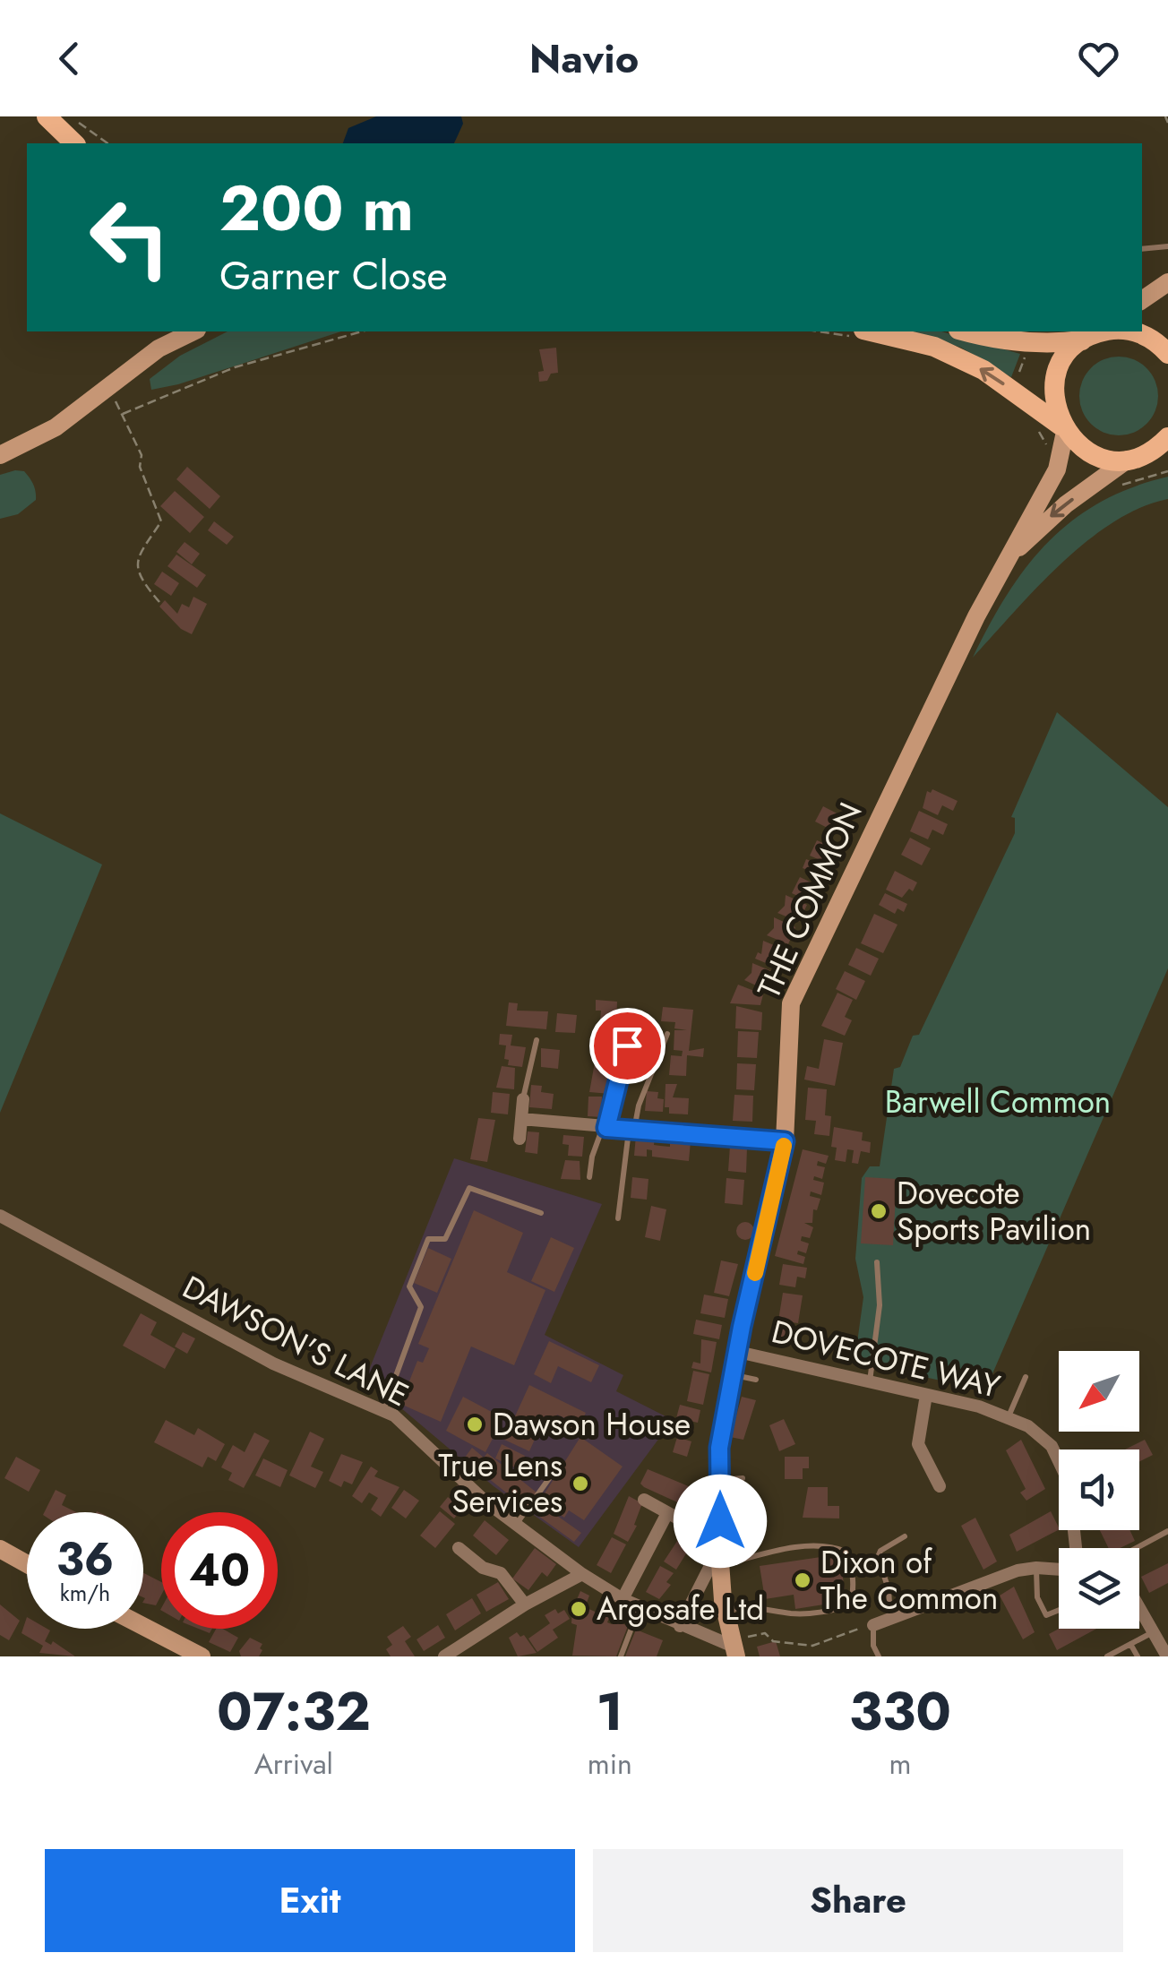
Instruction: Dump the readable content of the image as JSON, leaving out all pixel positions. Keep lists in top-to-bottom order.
{
  "streets": {
    "street": ["THE COMMON", "DAWSON'S LANE", "DOVECOTE WAY"]
  },
  "crossings": [
    ["THE COMMON", "DAWSON'S LANE"],
    ["THE COMMON", "DOVECOTE WAY"]
  ],
  "parks": ["Barwell Common"],
  "places": [
    "Dovecote Sports Pavilion",
    "Dawson House",
    "True Lens Services",
    "Dixon of The Common",
    "Argosafe Ltd"
  ],
  "north": "bottom left",
  "page": {
    "header": "Navio",
    "turn": ["200 m", "Garner Close"],
    "speed": "36 km/h",
    "limit": "40",
    "eta": [
      "07:32",
      "Arrival",
      "1",
      "min",
      "330",
      "m"
    ],
    "buttons": ["Exit", "Share"]
  }
}
